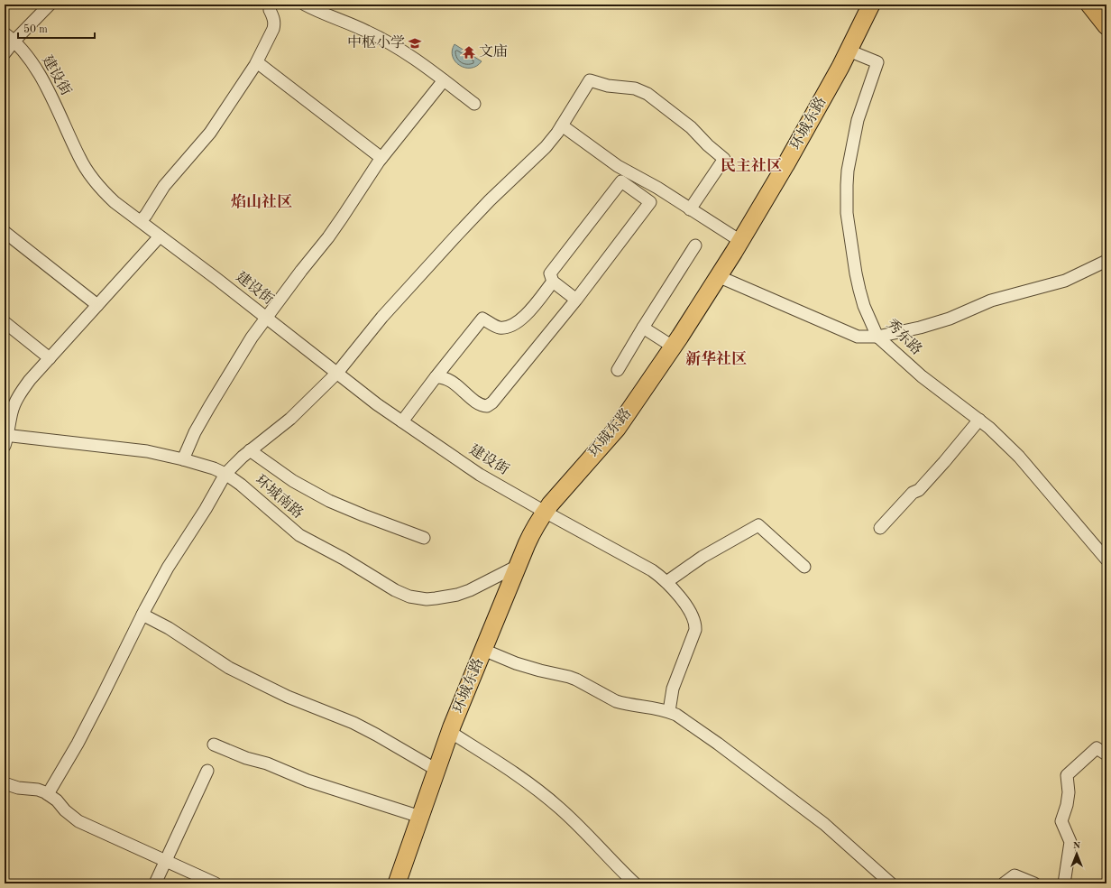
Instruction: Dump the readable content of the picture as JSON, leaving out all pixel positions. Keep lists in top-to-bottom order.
{
  "streets": {
    "highway": ["环城东路"],
    "street": ["建设街", "秀东路", "环城南路"]
  },
  "crossings": [
    ["建设街", "环城东路"],
    ["环城东路", "秀东路"],
    ["环城东路", "环城南路"]
  ],
  "districts": ["民主社区", "焰山社区", "新华社区"],
  "places": {
    "school or university": ["中枢小学"],
    "temple": ["文庙"]
  },
  "scale_bar": "50 m",
  "north": "top"
}
